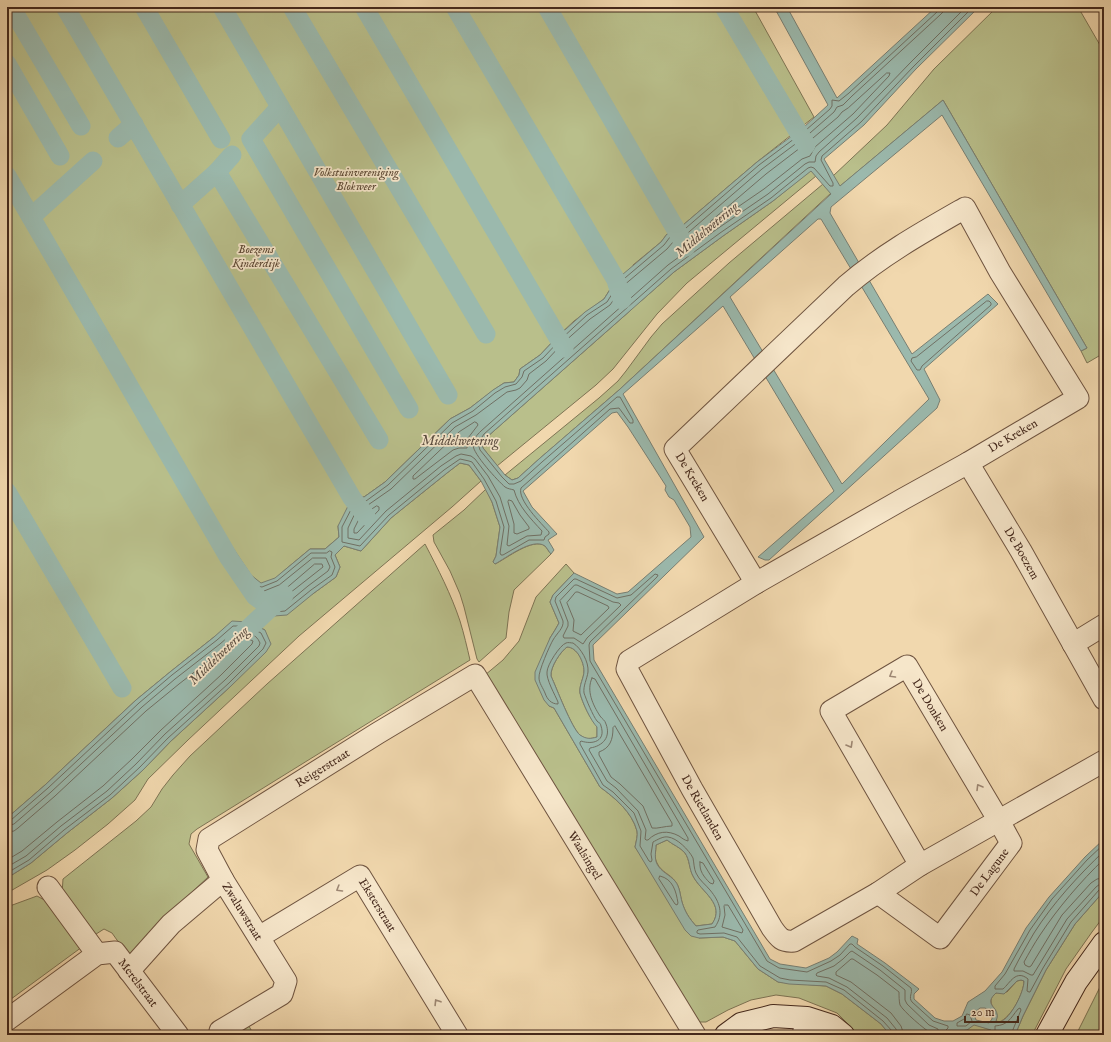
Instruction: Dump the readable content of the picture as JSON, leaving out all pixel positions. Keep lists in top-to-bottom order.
{
  "streets": {
    "street": [
      "De Kreken",
      "De Boezem",
      "De Donken",
      "Reigerstraat",
      "De Rietlanden",
      "Waalsingel",
      "De Lagune",
      "Eksterstraat",
      "Zwaluwstraat",
      "Merelstraat"
    ]
  },
  "crossings": [
    ["De Kreken", "De Boezem"],
    ["De Kreken", "De Rietlanden"],
    ["De Donken", "De Rietlanden"],
    ["De Donken", "De Lagune"],
    ["Reigerstraat", "Waalsingel"],
    ["Reigerstraat", "Zwaluwstraat"],
    ["De Rietlanden", "De Lagune"],
    ["Eksterstraat", "Zwaluwstraat"],
    ["Zwaluwstraat", "Merelstraat"]
  ],
  "water": ["Middelwetering"],
  "parks": ["Volkstuinvereniging Blokweer", "Boezems Kinderdijk"],
  "scale_bar": "20 m"
}
